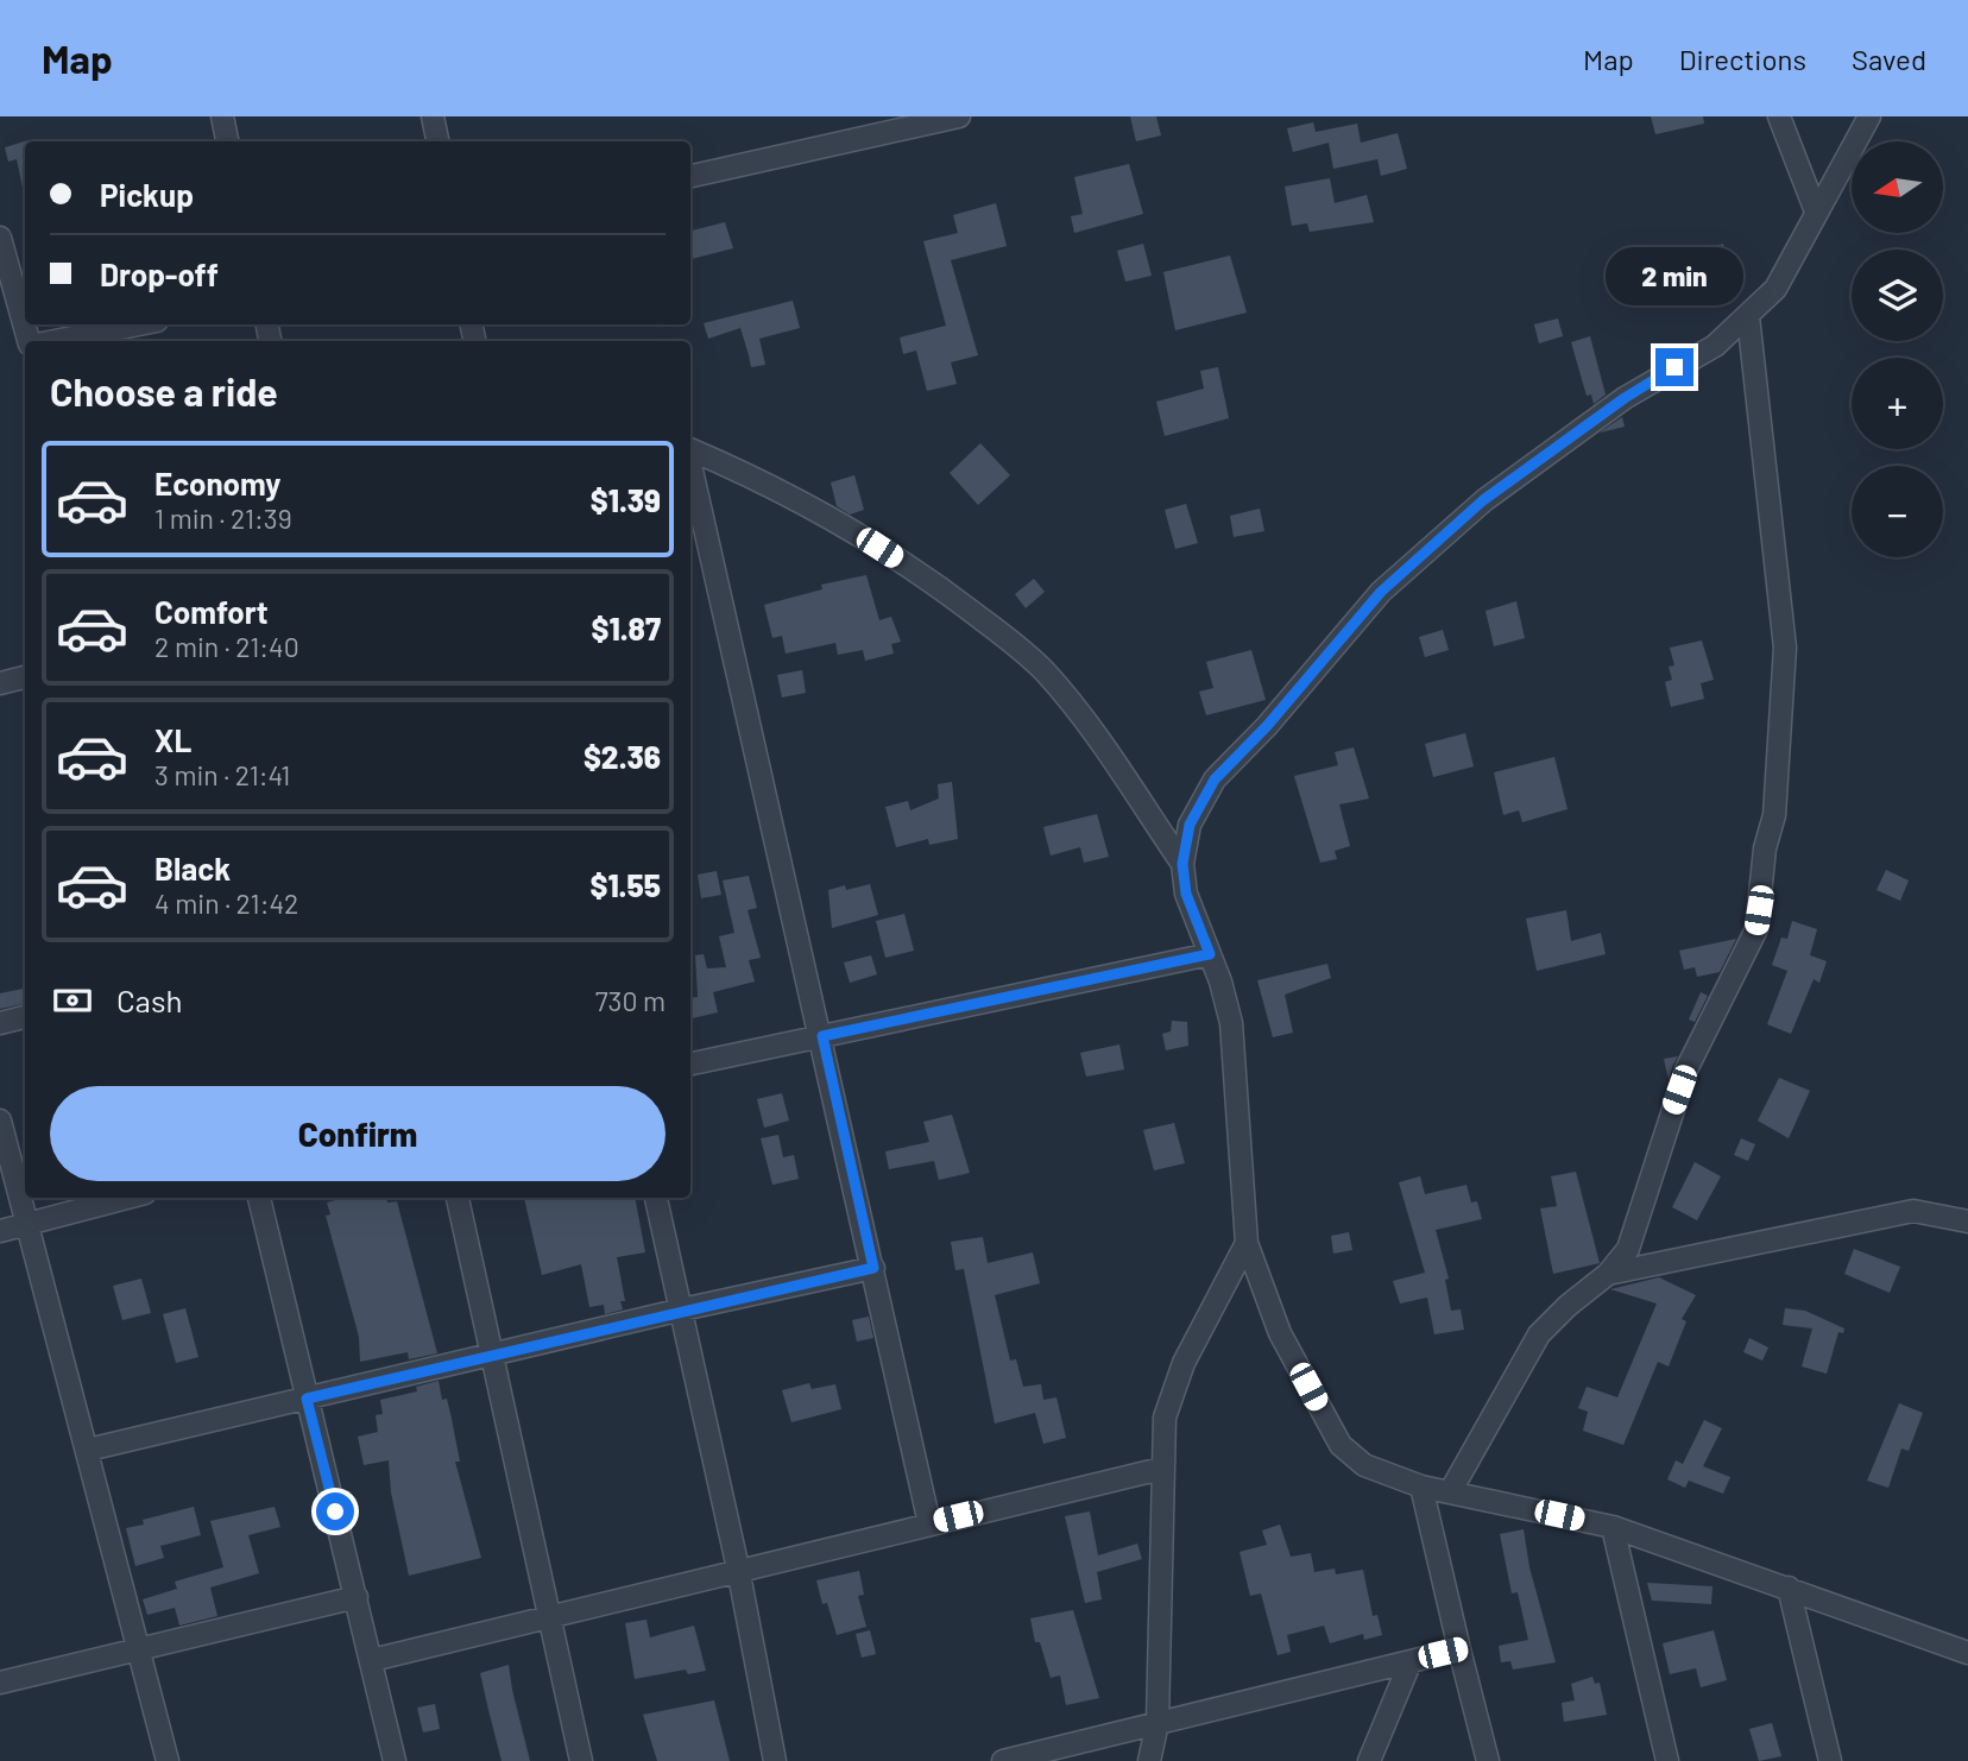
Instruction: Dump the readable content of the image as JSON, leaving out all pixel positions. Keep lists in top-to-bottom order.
{
  "north": "left",
  "page": {
    "header": "Map",
    "nav": ["Map", "Directions", "Saved"],
    "map_buttons": ["+", "−"],
    "banner": ["Pickup", "Drop-off"],
    "bubble": "2 min",
    "heading": "Choose a ride",
    "list": [
      {
        "name": "Economy",
        "note": "1 min · 21:39",
        "value": "$1.39"
      },
      {
        "name": "Comfort",
        "note": "2 min · 21:40",
        "value": "$1.87"
      },
      {
        "name": "XL",
        "note": "3 min · 21:41",
        "value": "$2.36"
      },
      {
        "name": "Black",
        "note": "4 min · 21:42",
        "value": "$1.55"
      }
    ],
    "pay": ["Cash", "730 m"],
    "buttons": "Confirm"
  }
}
